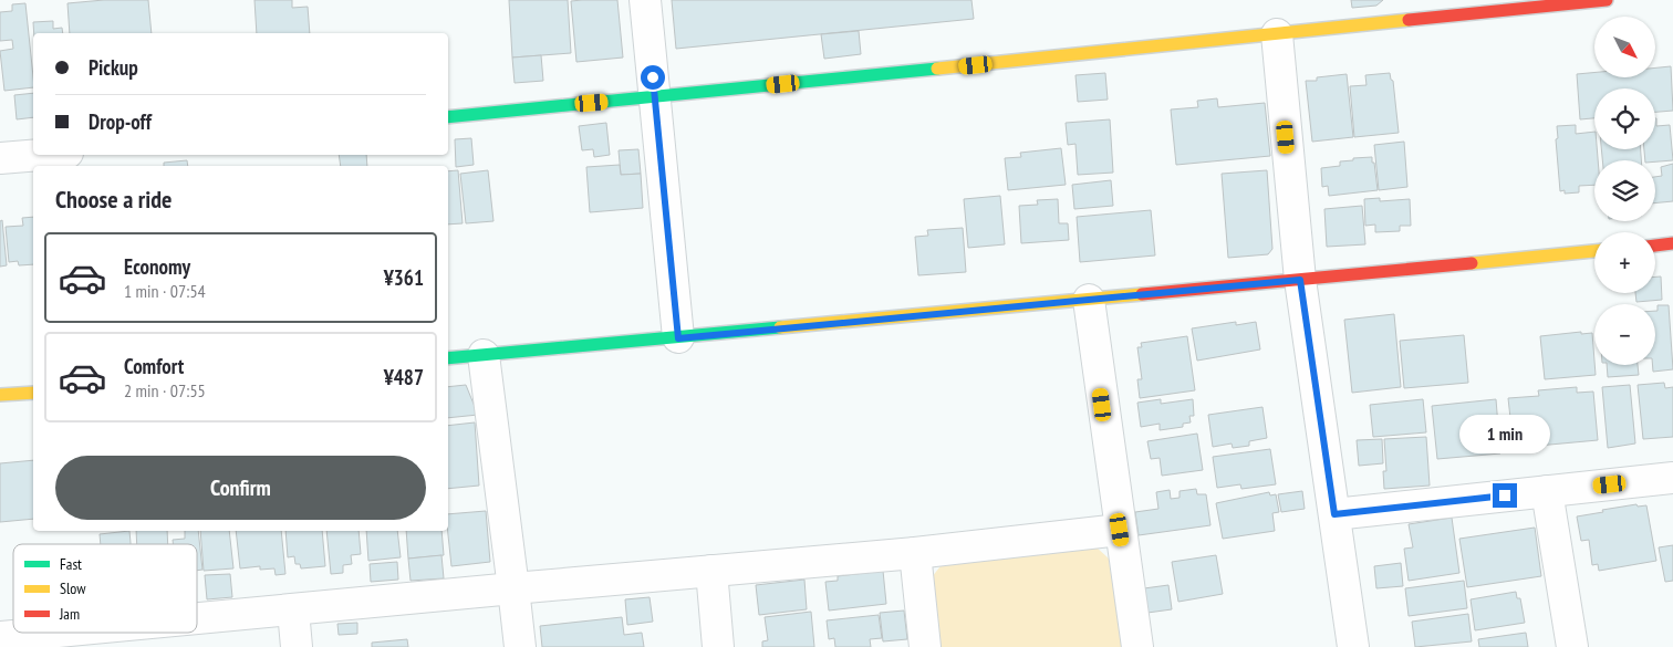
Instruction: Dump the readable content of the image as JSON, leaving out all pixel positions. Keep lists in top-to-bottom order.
{
  "legend": ["Fast", "Slow", "Jam"],
  "north": "bottom right",
  "page": {
    "map_buttons": ["+", "−"],
    "banner": ["Pickup", "Drop-off"],
    "heading": "Choose a ride",
    "list": [
      {
        "name": "Economy",
        "note": "1 min · 07:54",
        "value": "¥361"
      },
      {
        "name": "Comfort",
        "note": "2 min · 07:55",
        "value": "¥487"
      }
    ],
    "bubble": "1 min",
    "buttons": "Confirm"
  }
}
